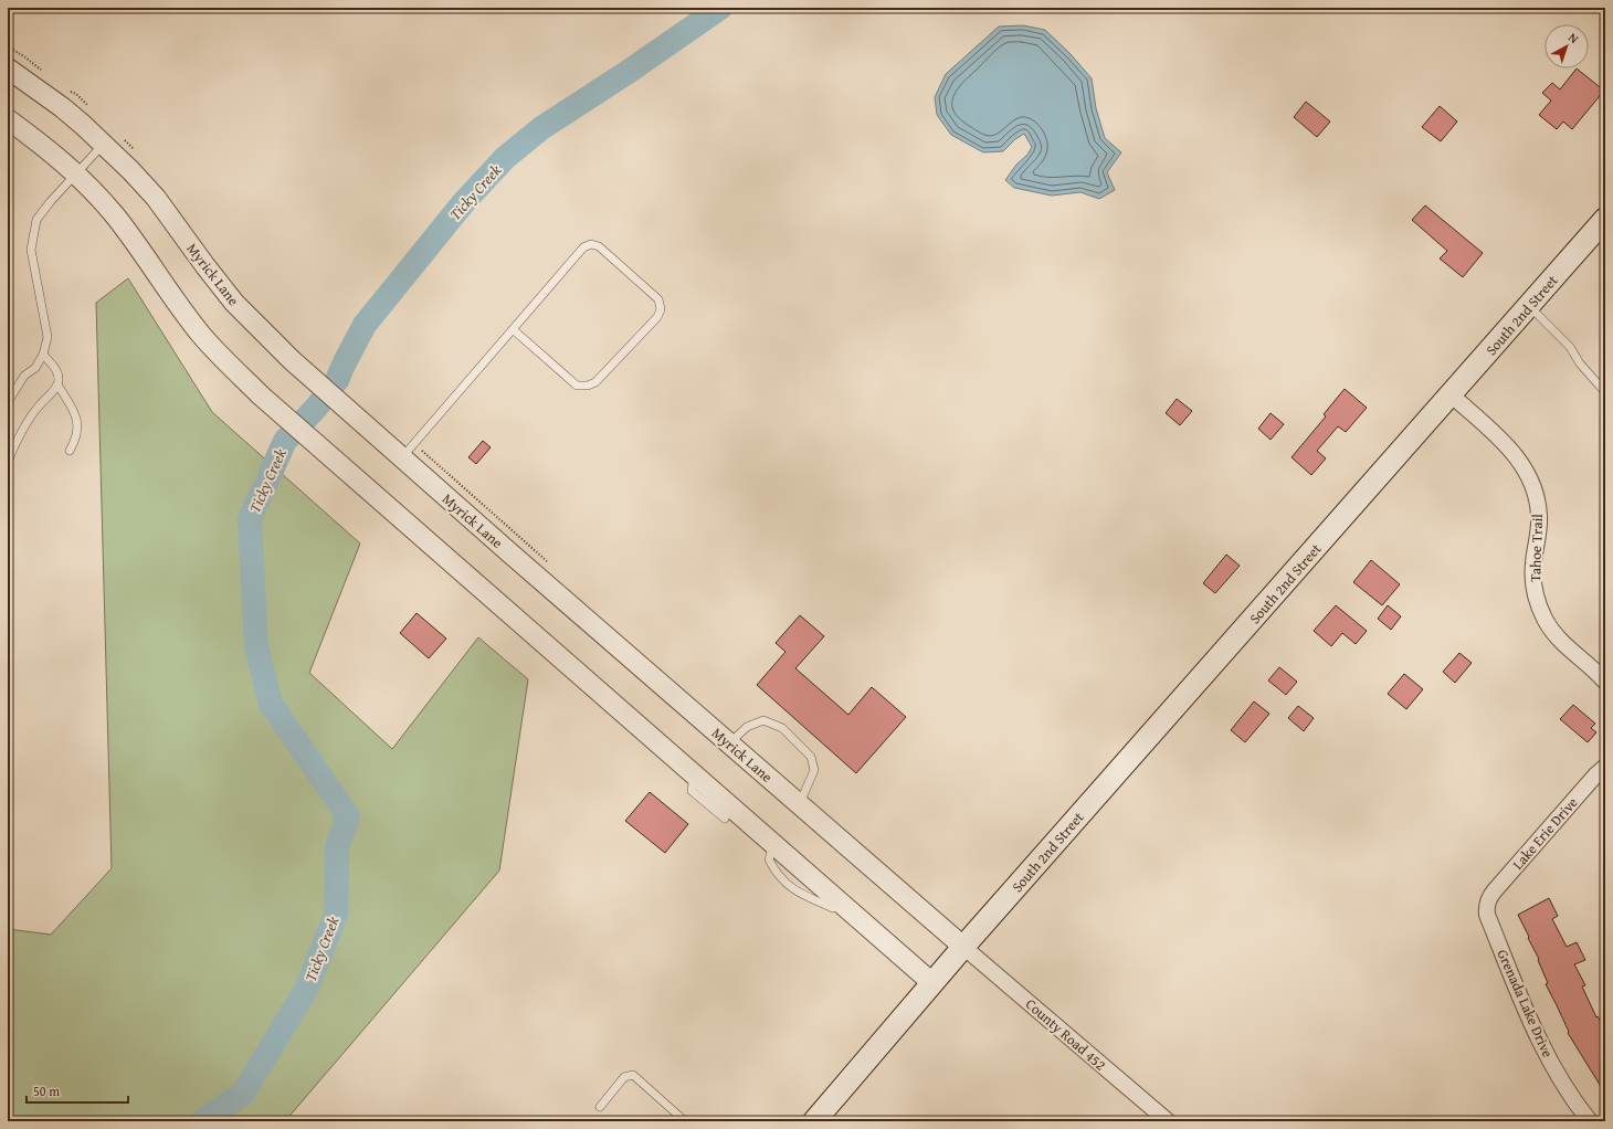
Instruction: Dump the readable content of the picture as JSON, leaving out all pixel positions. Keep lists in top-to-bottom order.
{
  "streets": {
    "main road": ["South 2nd Street"],
    "street": [
      "Myrick Lane",
      "Tahoe Trail",
      "Lake Erie Drive",
      "Grenada Lake Drive",
      "County Road 452"
    ]
  },
  "crossings": [
    ["Myrick Lane", "South 2nd Street"],
    ["Myrick Lane", "County Road 452"],
    ["South 2nd Street", "Tahoe Trail"],
    ["South 2nd Street", "County Road 452"],
    ["Lake Erie Drive", "Grenada Lake Drive"]
  ],
  "water": ["Ticky Creek"],
  "scale_bar": "50 m",
  "north": "top right"
}
